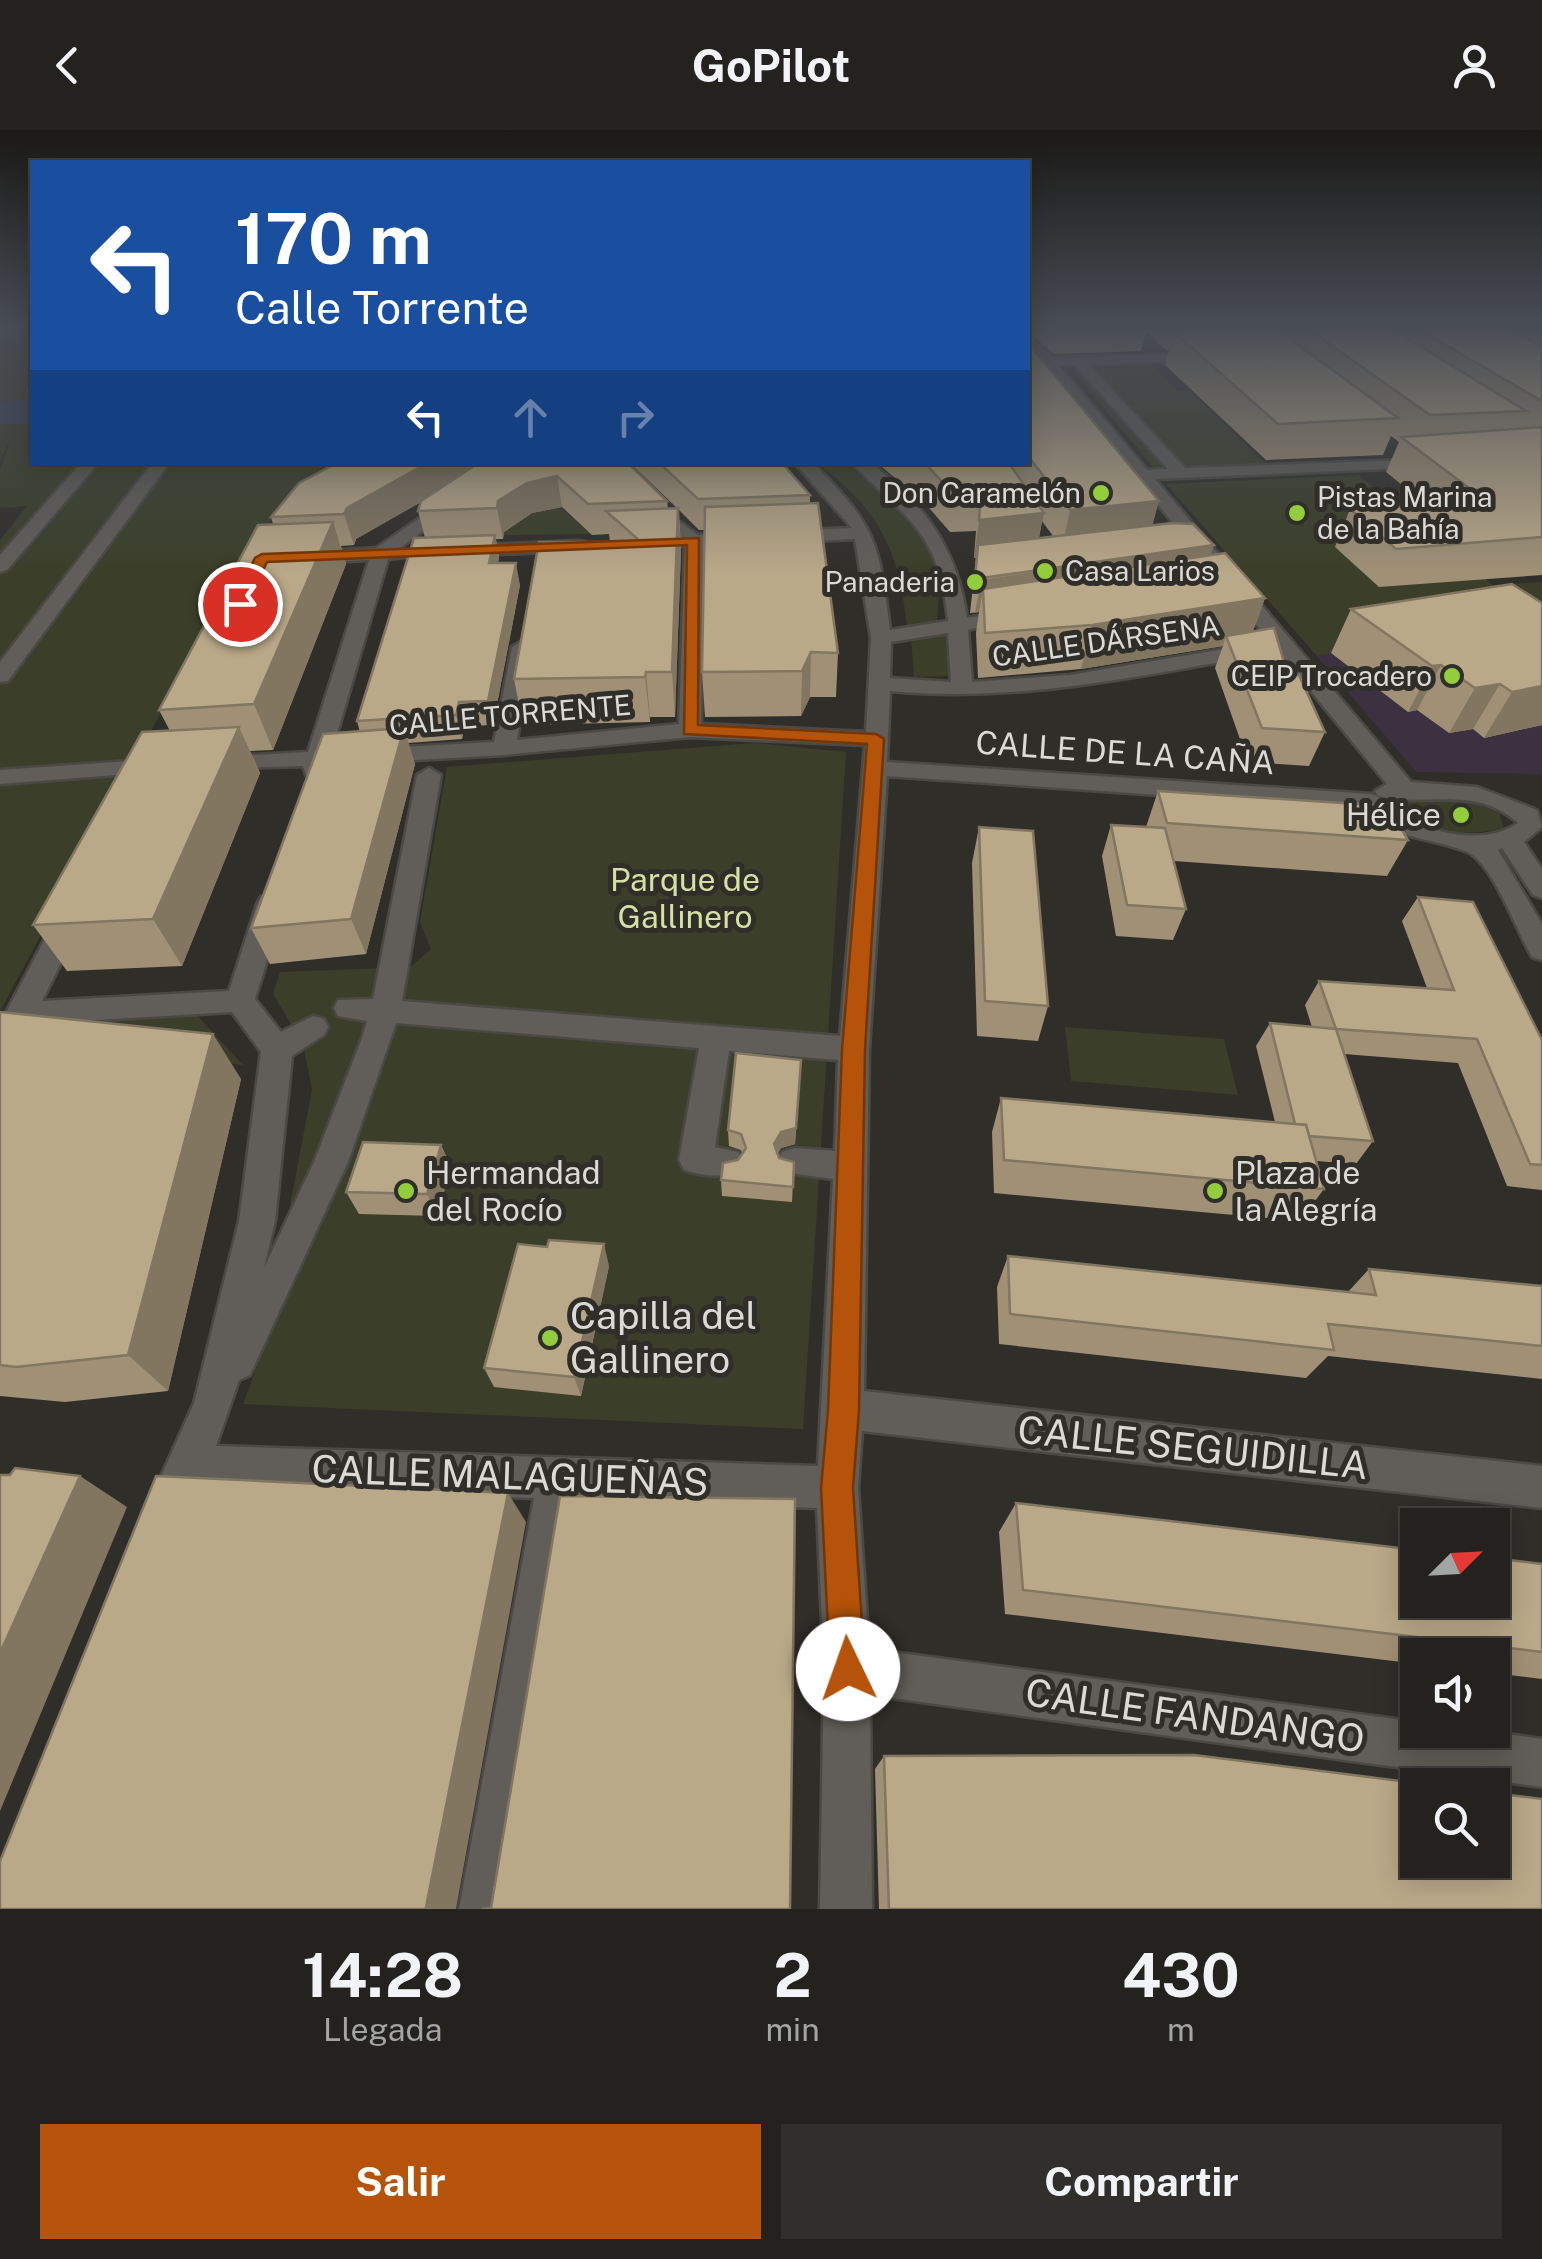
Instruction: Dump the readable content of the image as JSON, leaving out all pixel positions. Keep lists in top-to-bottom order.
{
  "streets": {
    "street": [
      "CALLE DÁRSENA",
      "CALLE TORRENTE",
      "CALLE DE LA CAÑA",
      "CALLE SEGUIDILLA",
      "CALLE MALAGUEÑAS",
      "CALLE FANDANGO"
    ]
  },
  "crossings": [
    ["CALLE TORRENTE", "CALLE DE LA CAÑA"]
  ],
  "parks": ["Parque de Gallinero"],
  "places": [
    "Don Caramelón",
    "Pistas Marina de la Bahía",
    "Casa Larios",
    "Panaderia",
    "CEIP Trocadero",
    "Hélice",
    "Hermandad del Rocío",
    "Plaza de la Alegría",
    "Capilla del Gallinero"
  ],
  "north": "top right",
  "page": {
    "header": "GoPilot",
    "turn": ["170 m", "Calle Torrente"],
    "eta": [
      "14:28",
      "Llegada",
      "2",
      "min",
      "430",
      "m"
    ],
    "buttons": ["Salir", "Compartir"]
  }
}
